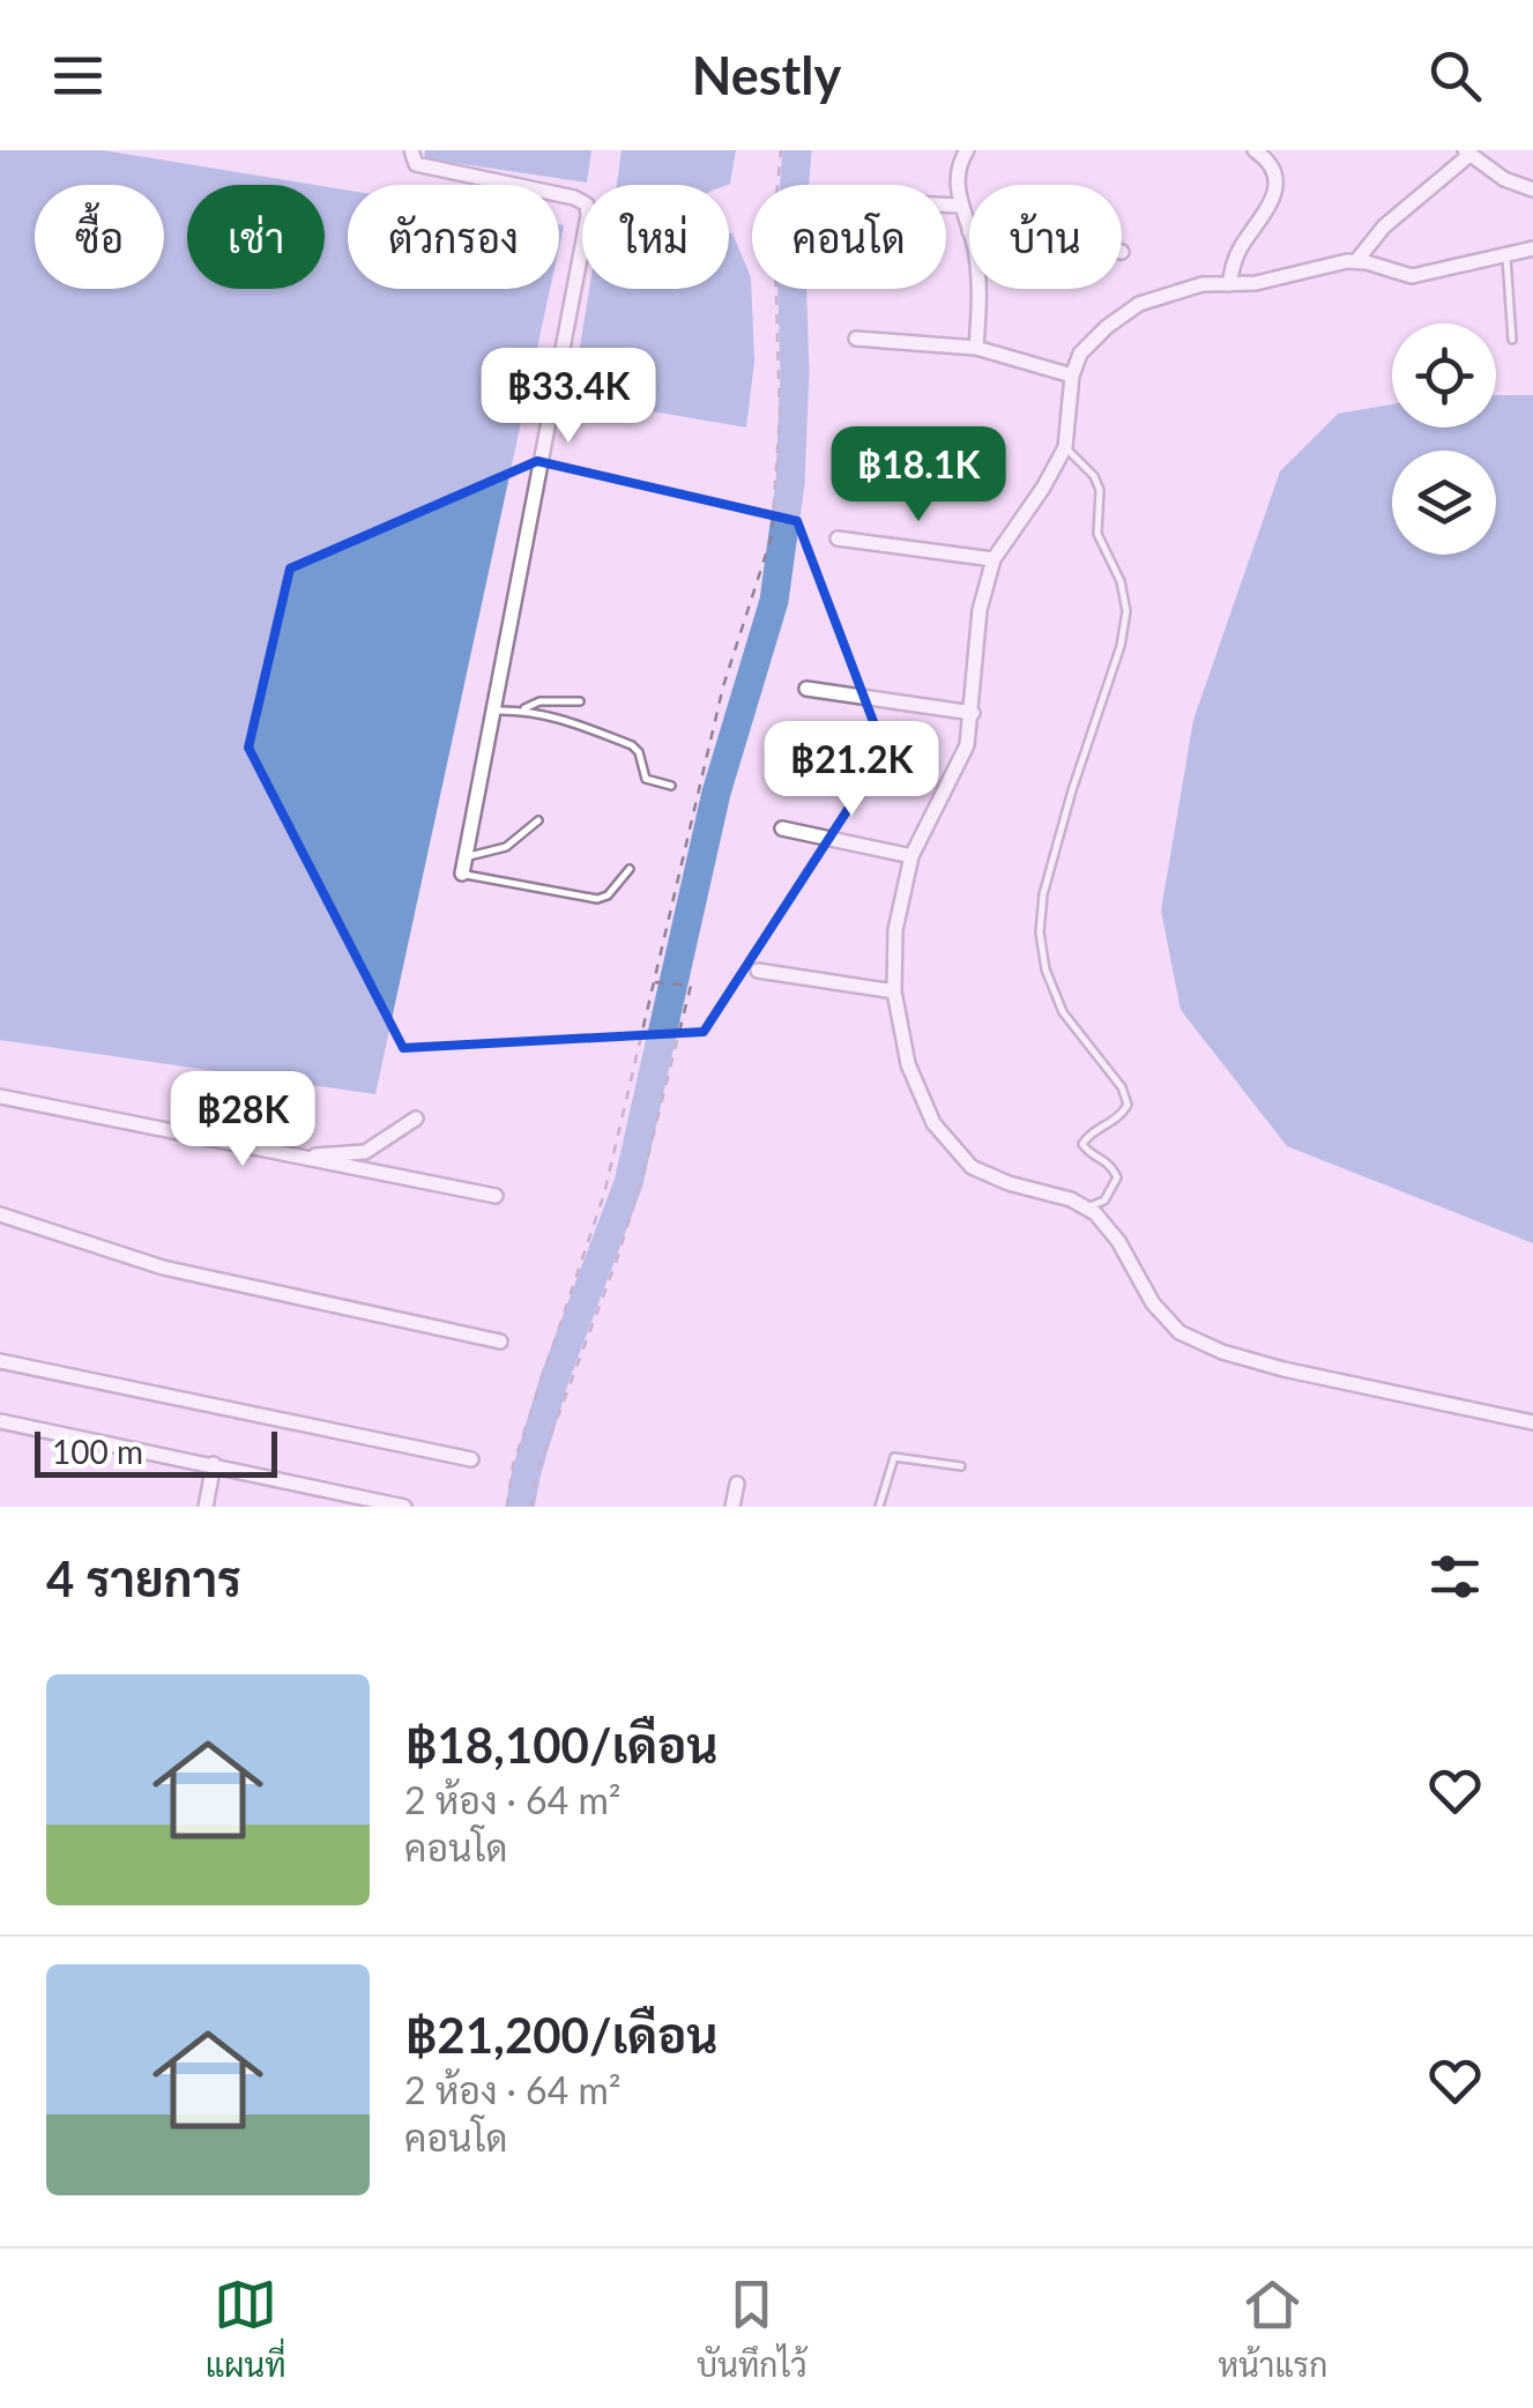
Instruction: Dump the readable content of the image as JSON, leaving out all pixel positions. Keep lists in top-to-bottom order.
{
  "scale_bar": "100 m",
  "page": {
    "header": "Nestly",
    "chip": [
      "ซื้อ",
      "เช่า",
      "ตัวกรอง",
      "ใหม่",
      "คอนโด",
      "บ้าน"
    ],
    "price": [
      "฿33.4K",
      "฿18.1K",
      "฿21.2K",
      "฿28K"
    ],
    "scale": "100 m",
    "heading": "4 รายการ",
    "list": [
      {
        "name": "฿18,100/เดือน",
        "note": "2 ห้อง · 64 m² · คอนโด"
      },
      {
        "name": "฿21,200/เดือน",
        "note": "2 ห้อง · 64 m² · คอนโด"
      }
    ],
    "tabs": ["แผนที่", "บันทึกไว้", "หน้าแรก"]
  }
}
